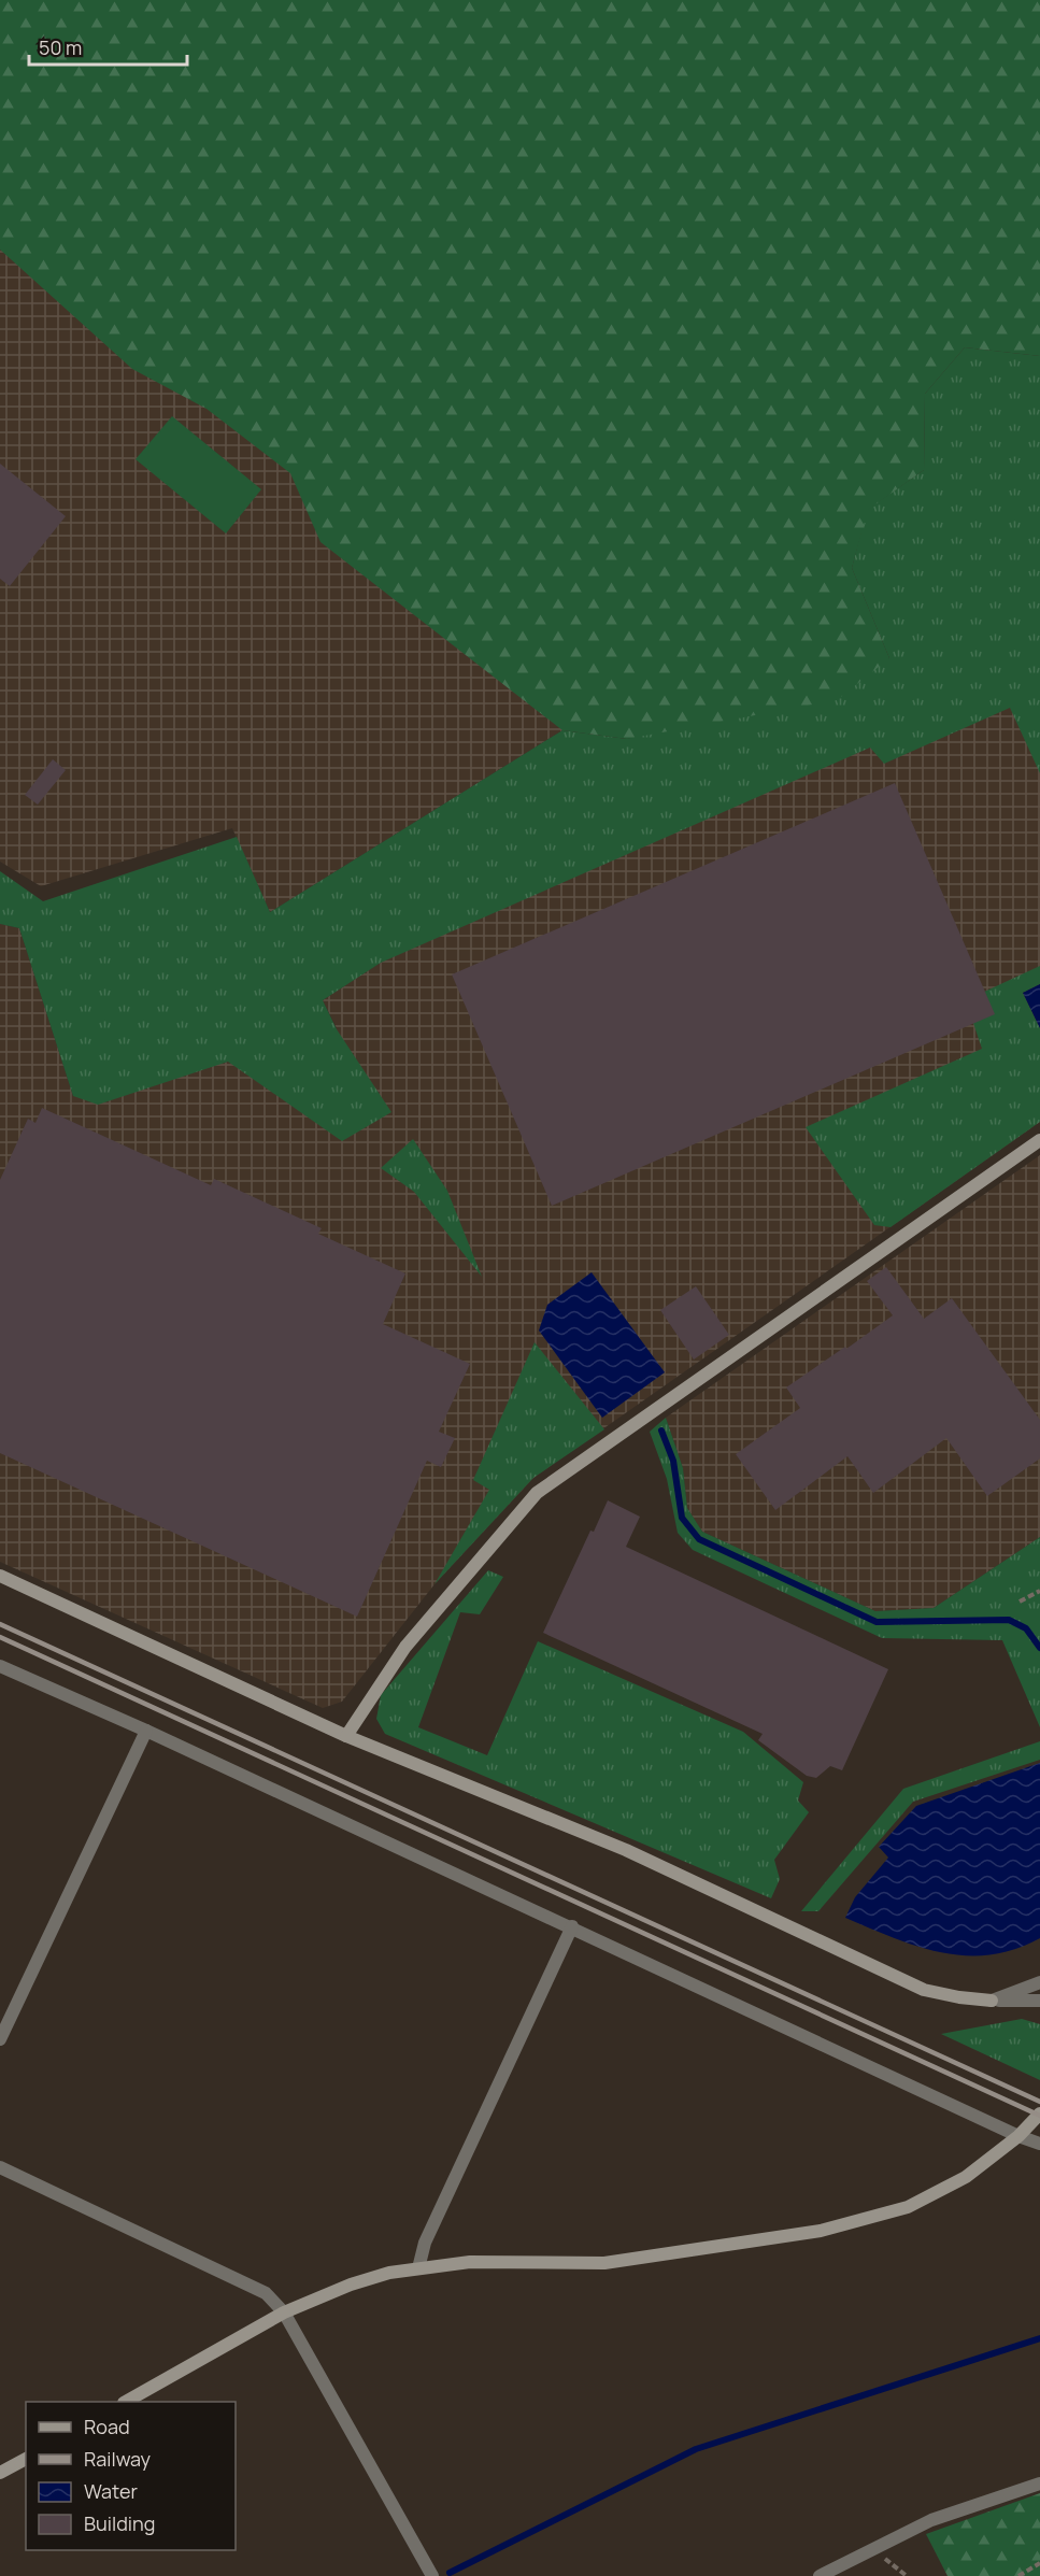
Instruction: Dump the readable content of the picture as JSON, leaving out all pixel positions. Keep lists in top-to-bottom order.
{
  "legend": [
    "Road",
    "Railway",
    "Water",
    "Building"
  ],
  "scale_bar": "50 m"
}
